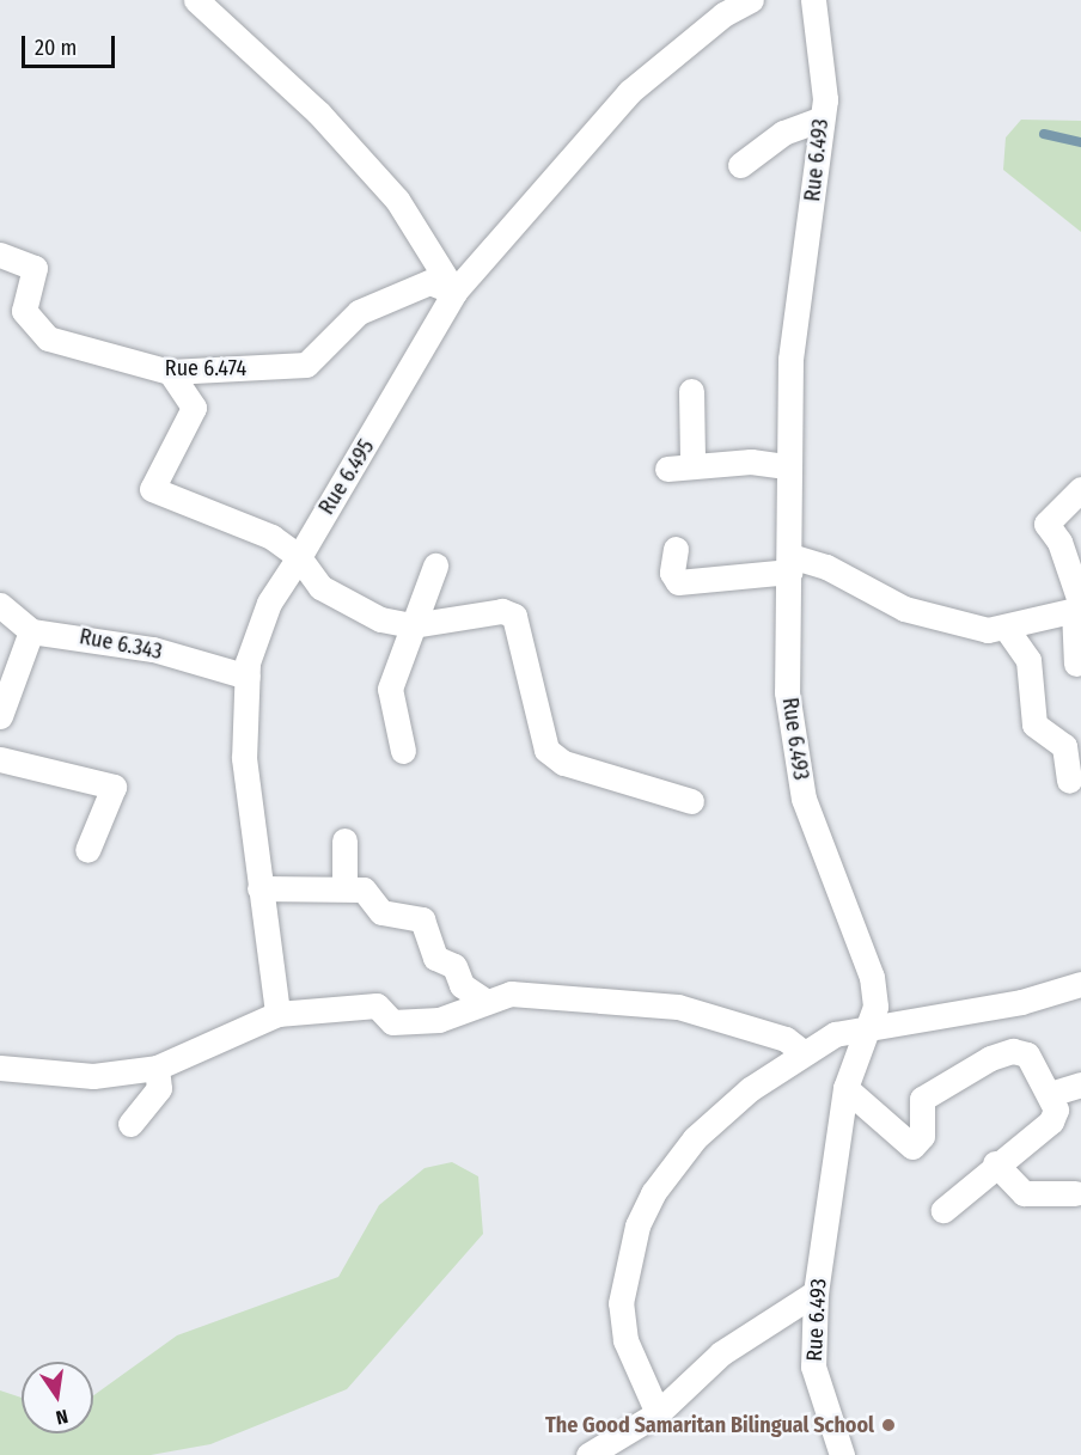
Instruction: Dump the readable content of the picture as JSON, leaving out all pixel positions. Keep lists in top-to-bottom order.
{
  "streets": {
    "street": [
      "Rue 6.493",
      "Rue 6.474",
      "Rue 6.495",
      "Rue 6.343"
    ]
  },
  "crossings": [
    ["Rue 6.474", "Rue 6.495"],
    ["Rue 6.495", "Rue 6.343"]
  ],
  "places": ["The Good Samaritan Bilingual School"],
  "scale_bar": "20 m",
  "north": "bottom"
}
